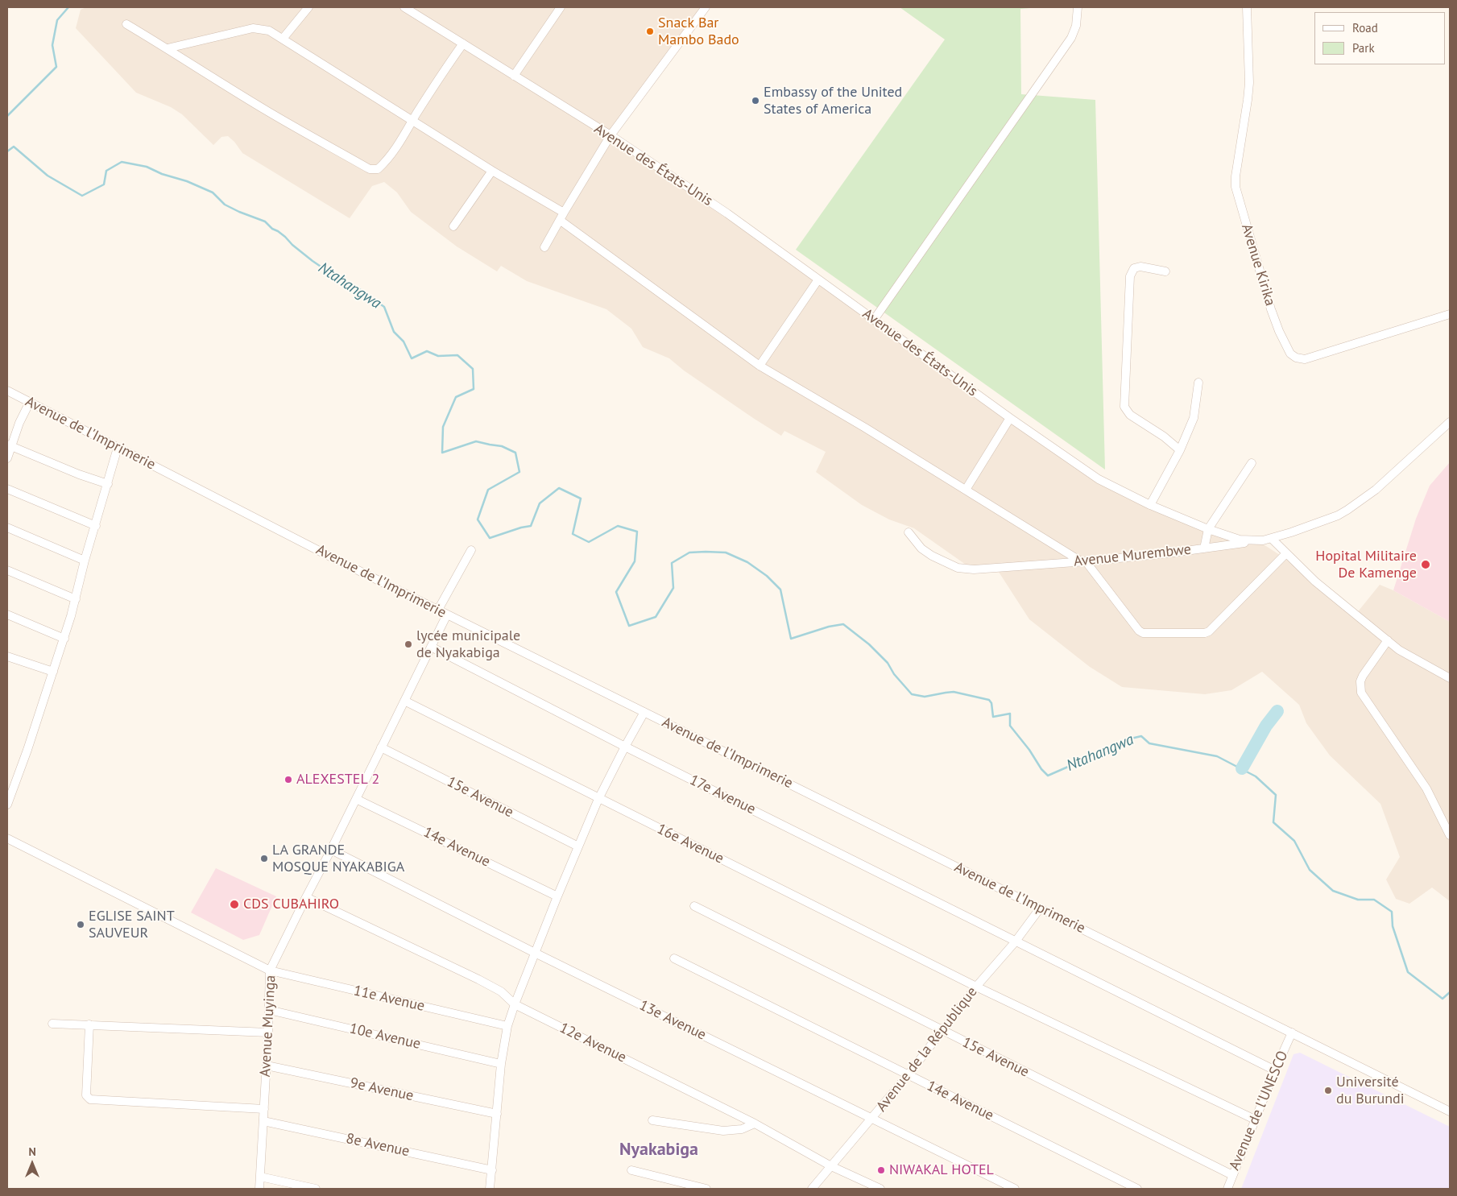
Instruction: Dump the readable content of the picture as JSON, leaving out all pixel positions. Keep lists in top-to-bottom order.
{
  "streets": {
    "street": [
      "Avenue des États-Unis",
      "Avenue Kirika",
      "Avenue de l'Imprimerie",
      "Avenue Murembwe",
      "17e Avenue",
      "15e Avenue",
      "16e Avenue",
      "14e Avenue",
      "11e Avenue",
      "13e Avenue",
      "Avenue Muyinga",
      "10e Avenue",
      "12e Avenue",
      "Avenue de la République",
      "9e Avenue",
      "Avenue de l'UNESCO",
      "8e Avenue"
    ]
  },
  "crossings": [
    ["Avenue des États-Unis", "Avenue Murembwe"],
    ["Avenue de l'Imprimerie", "Avenue Muyinga"],
    ["Avenue de l'Imprimerie", "Avenue de la République"],
    ["Avenue de l'Imprimerie", "Avenue de l'UNESCO"],
    ["17e Avenue", "Avenue Muyinga"],
    ["17e Avenue", "Avenue de la République"],
    ["17e Avenue", "Avenue de l'UNESCO"],
    ["15e Avenue", "Avenue Muyinga"],
    ["15e Avenue", "Avenue de la République"],
    ["15e Avenue", "Avenue de l'UNESCO"],
    ["16e Avenue", "Avenue Muyinga"],
    ["16e Avenue", "Avenue de la République"],
    ["16e Avenue", "Avenue de l'UNESCO"],
    ["14e Avenue", "Avenue Muyinga"],
    ["14e Avenue", "Avenue de la République"],
    ["11e Avenue", "Avenue Muyinga"],
    ["13e Avenue", "Avenue Muyinga"],
    ["13e Avenue", "Avenue de la République"],
    ["Avenue Muyinga", "10e Avenue"],
    ["Avenue Muyinga", "12e Avenue"],
    ["Avenue Muyinga", "9e Avenue"],
    ["Avenue Muyinga", "8e Avenue"],
    ["12e Avenue", "Avenue de la République"]
  ],
  "districts": ["Nyakabiga"],
  "water": ["Ntahangwa"],
  "places": [
    "Snack Bar Mambo Bado",
    "Embassy of the United States of America",
    "Hopital Militaire De Kamenge",
    "lycée municipale de Nyakabiga",
    "ALEXESTEL 2",
    "LA GRANDE MOSQUE NYAKABIGA",
    "CDS CUBAHIRO",
    "EGLISE SAINT SAUVEUR",
    "Université du Burundi",
    "NIWAKAL HOTEL"
  ],
  "legend": ["Road", "Park"],
  "north": "top"
}
